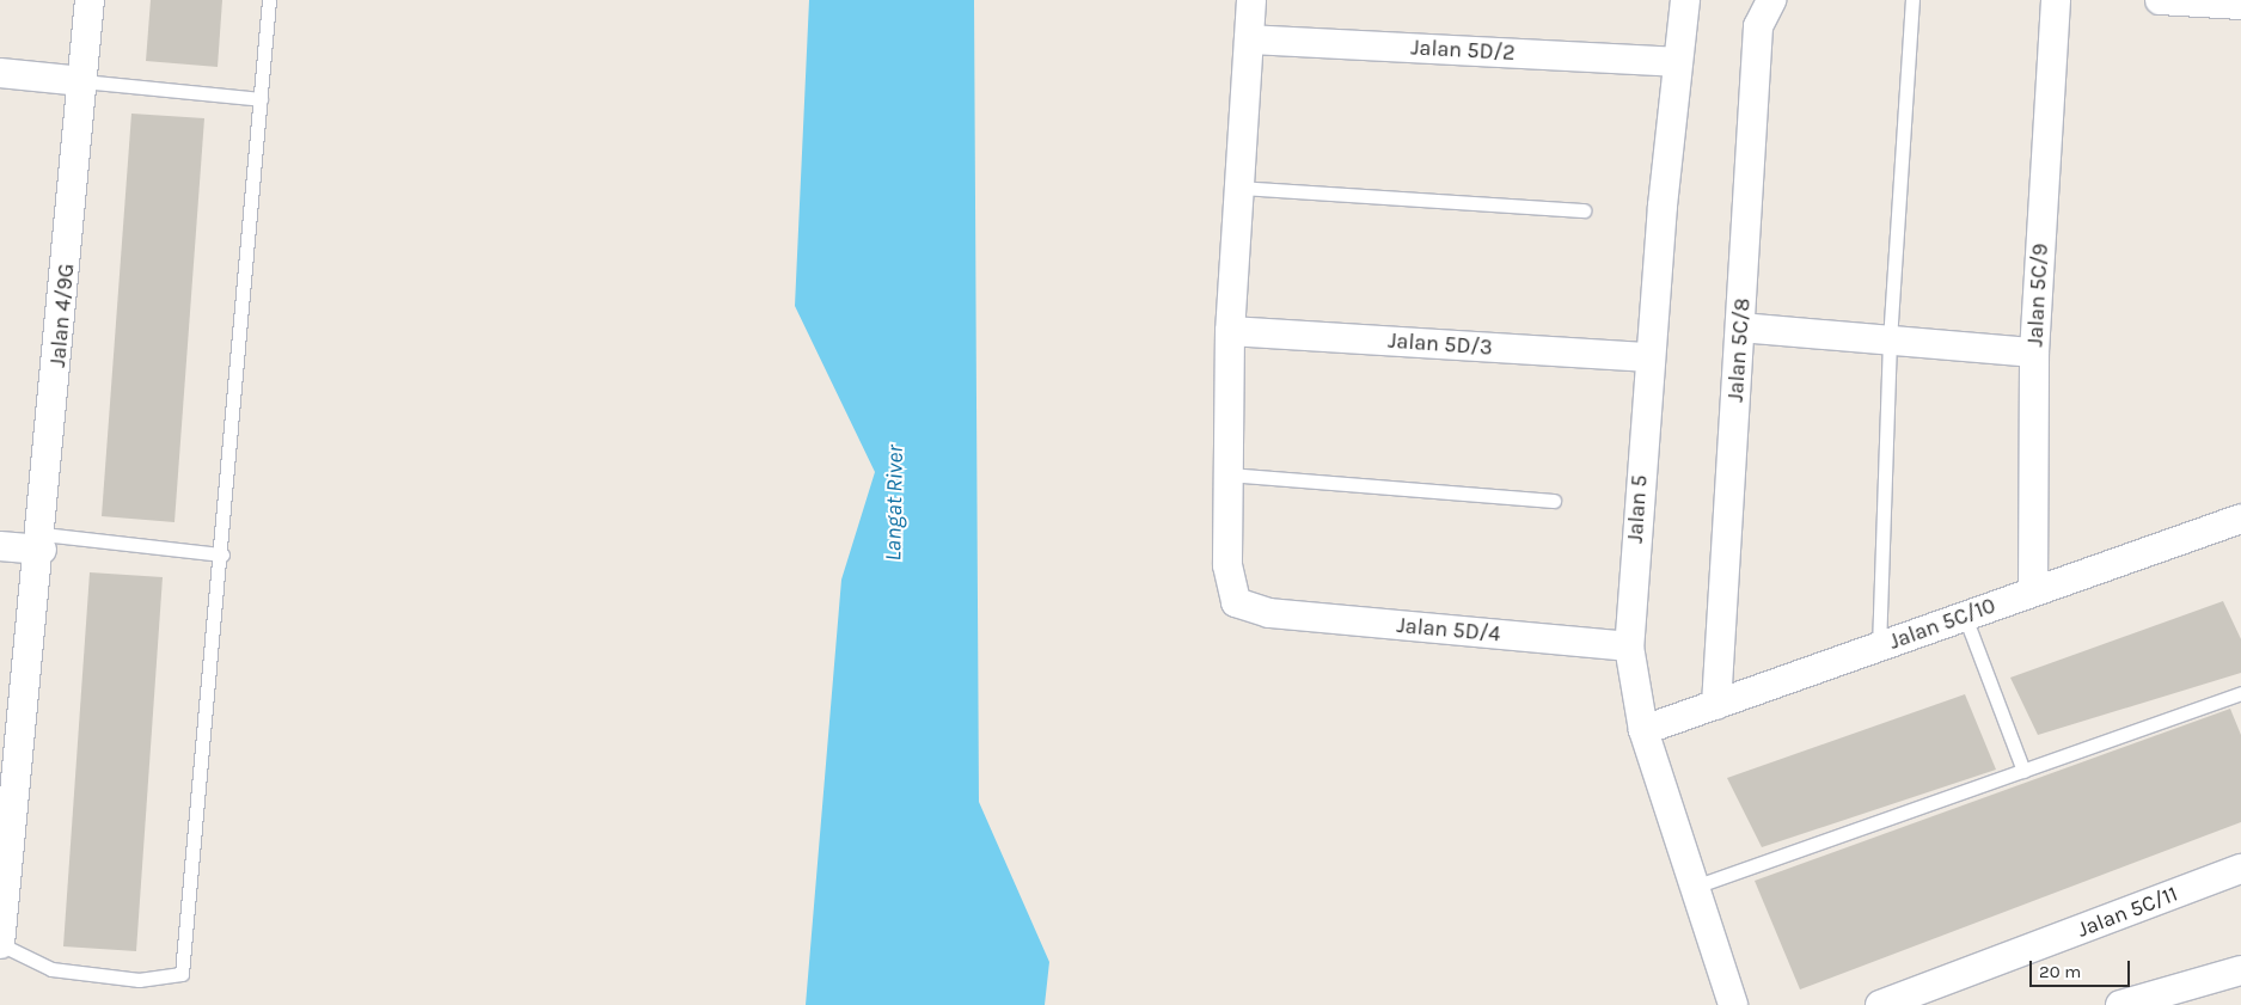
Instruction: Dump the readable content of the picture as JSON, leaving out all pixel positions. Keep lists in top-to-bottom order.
{
  "streets": {
    "street": [
      "Jalan 5D/2",
      "Jalan 5C/9",
      "Jalan 4/9G",
      "Jalan 5D/3",
      "Jalan 5C/8",
      "Jalan 5",
      "Jalan 5C/10",
      "Jalan 5D/4",
      "Jalan 5C/11"
    ]
  },
  "crossings": [
    ["Jalan 5D/2", "Jalan 5"],
    ["Jalan 5C/9", "Jalan 5C/10"],
    ["Jalan 5D/3", "Jalan 5"],
    ["Jalan 5C/8", "Jalan 5C/10"],
    ["Jalan 5", "Jalan 5C/10"],
    ["Jalan 5", "Jalan 5D/4"]
  ],
  "water": ["Langat River"],
  "scale_bar": "20 m"
}
